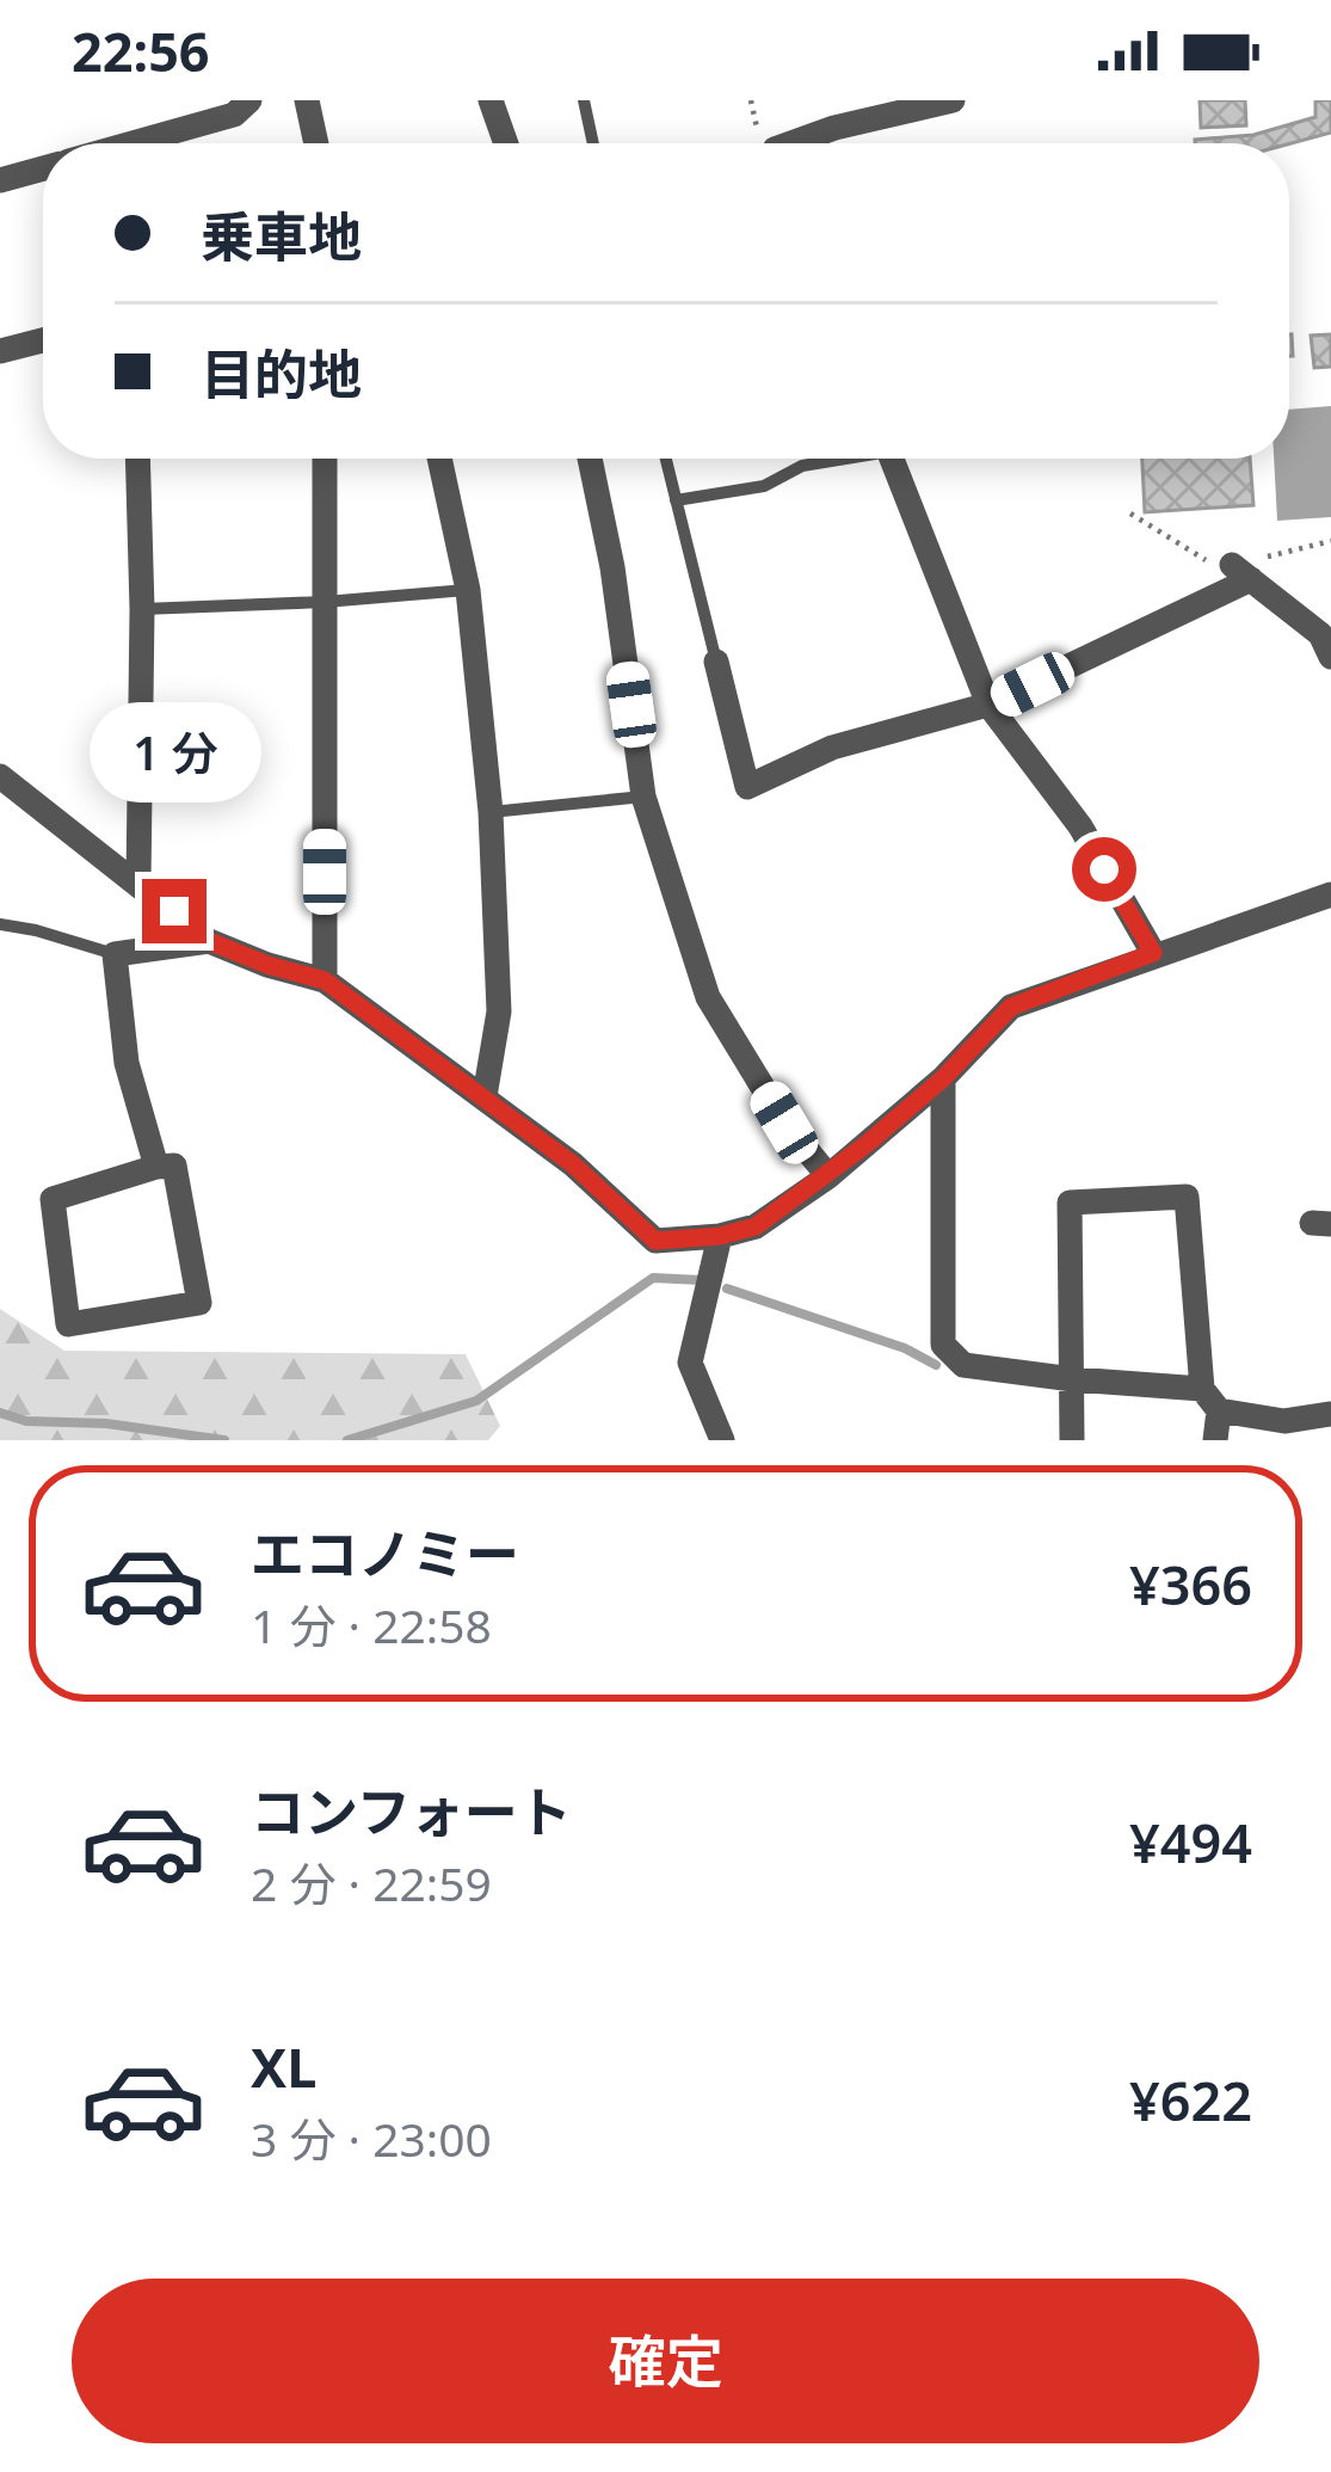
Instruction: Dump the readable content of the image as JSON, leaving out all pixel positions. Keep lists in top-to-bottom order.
{
  "page": {
    "status": "22:56",
    "banner": ["乗車地", "目的地"],
    "bubble": "1 分",
    "list": [
      {
        "name": "エコノミー",
        "note": "1 分 · 22:58",
        "value": "¥366"
      },
      {
        "name": "コンフォート",
        "note": "2 分 · 22:59",
        "value": "¥494"
      },
      {
        "name": "XL",
        "note": "3 分 · 23:00",
        "value": "¥622"
      }
    ],
    "buttons": "確定"
  }
}
